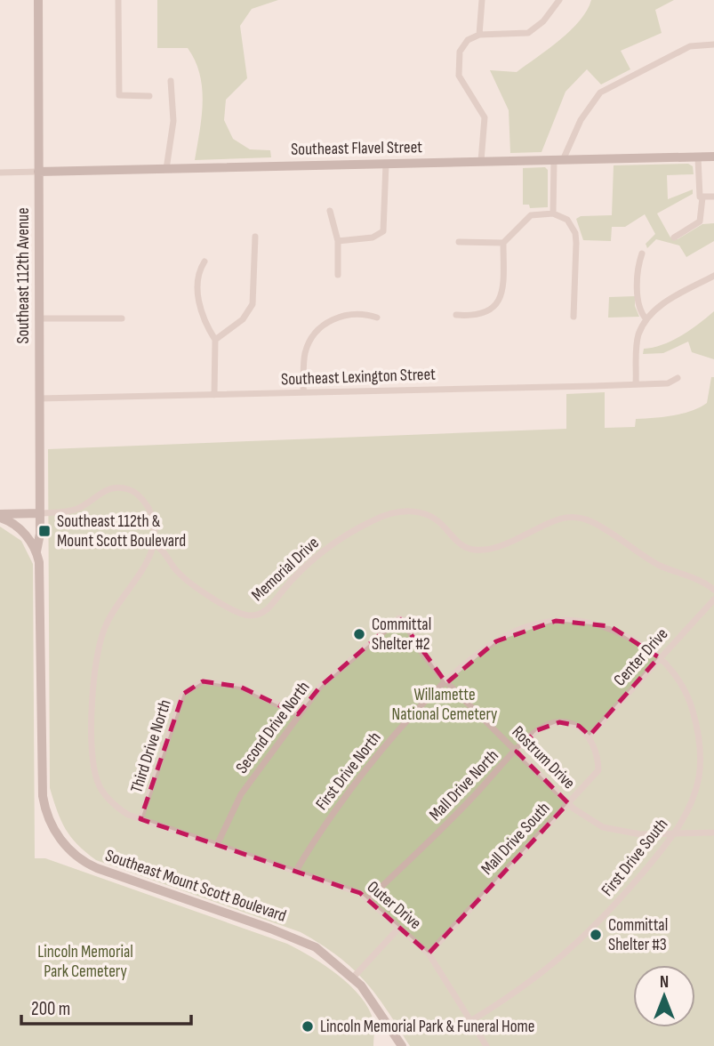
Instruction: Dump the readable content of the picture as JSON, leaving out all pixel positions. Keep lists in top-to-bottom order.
{
  "streets": {
    "main road": ["Southeast Flavel Street", "Southeast 112th Avenue", "Southeast Mount Scott Boulevard"],
    "street": [
      "Southeast Lexington Street",
      "Memorial Drive",
      "Center Drive",
      "Second Drive North",
      "Third Drive North",
      "Rostrum Drive",
      "First Drive North",
      "Mall Drive North",
      "Mall Drive South",
      "First Drive South",
      "Outer Drive"
    ]
  },
  "crossings": [
    ["Southeast Flavel Street", "Southeast 112th Avenue"],
    ["Southeast 112th Avenue", "Southeast Lexington Street"],
    ["Southeast 112th Avenue", "Southeast Mount Scott Boulevard"],
    ["Memorial Drive", "Outer Drive"],
    ["Center Drive", "First Drive North"],
    ["Center Drive", "Mall Drive North"],
    ["Center Drive", "Mall Drive South"],
    ["Center Drive", "First Drive South"],
    ["Second Drive North", "Third Drive North"],
    ["Second Drive North", "Rostrum Drive"],
    ["Second Drive North", "Outer Drive"],
    ["Third Drive North", "Outer Drive"],
    ["Rostrum Drive", "First Drive North"],
    ["Rostrum Drive", "Mall Drive North"],
    ["Rostrum Drive", "Mall Drive South"],
    ["Rostrum Drive", "First Drive South"],
    ["First Drive North", "First Drive South"],
    ["First Drive North", "Outer Drive"],
    ["Mall Drive North", "Mall Drive South"],
    ["Mall Drive North", "Outer Drive"],
    ["Mall Drive South", "Outer Drive"],
    ["First Drive South", "Outer Drive"]
  ],
  "parks": ["Willamette National Cemetery", "Lincoln Memorial Park Cemetery"],
  "places": {
    "transit": ["Southeast 112th & Mount Scott Boulevard"],
    "other": ["Committal Shelter #2", "Committal Shelter #3", "Lincoln Memorial Park & Funeral Home"]
  },
  "scale_bar": "200 m",
  "north": "top"
}
